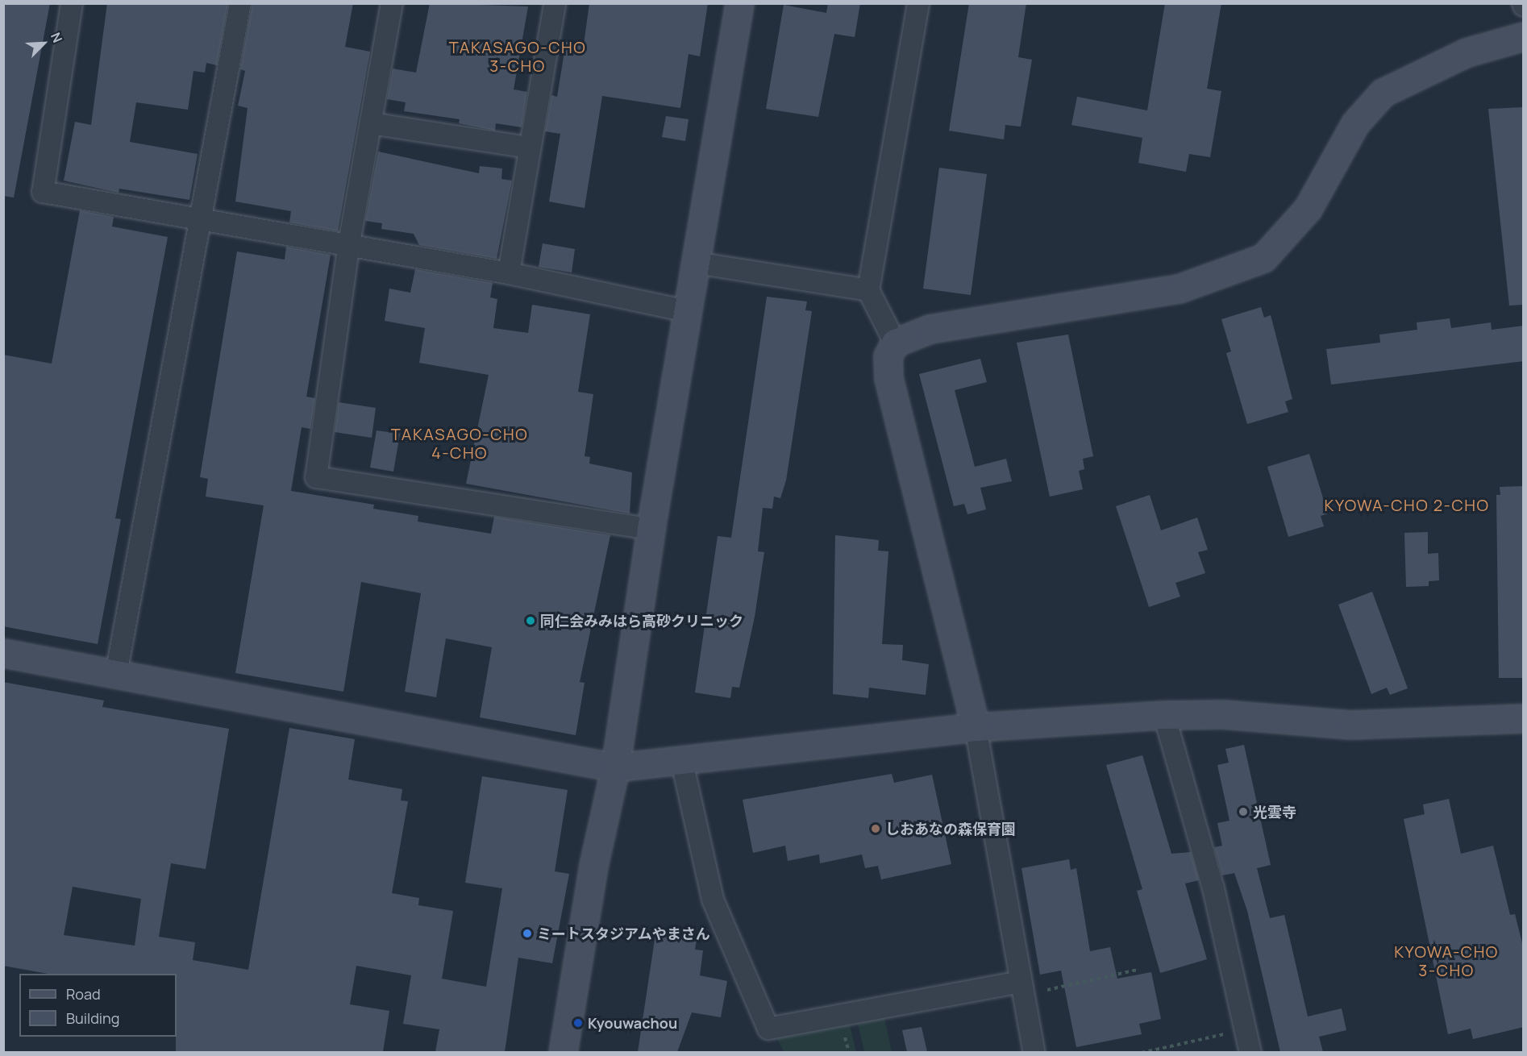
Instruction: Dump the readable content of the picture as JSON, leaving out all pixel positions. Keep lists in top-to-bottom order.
{
  "districts": [
    "TAKASAGO-CHO 3-CHO",
    "TAKASAGO-CHO 4-CHO",
    "KYOWA-CHO 2-CHO",
    "KYOWA-CHO 3-CHO"
  ],
  "places": [
    "同仁会みみはら高砂クリニック",
    "光雲寺",
    "しおあなの森保育園",
    "ミートスタジアムやまさん",
    "Kyouwachou"
  ],
  "legend": ["Road", "Building"],
  "north": "top right"
}
